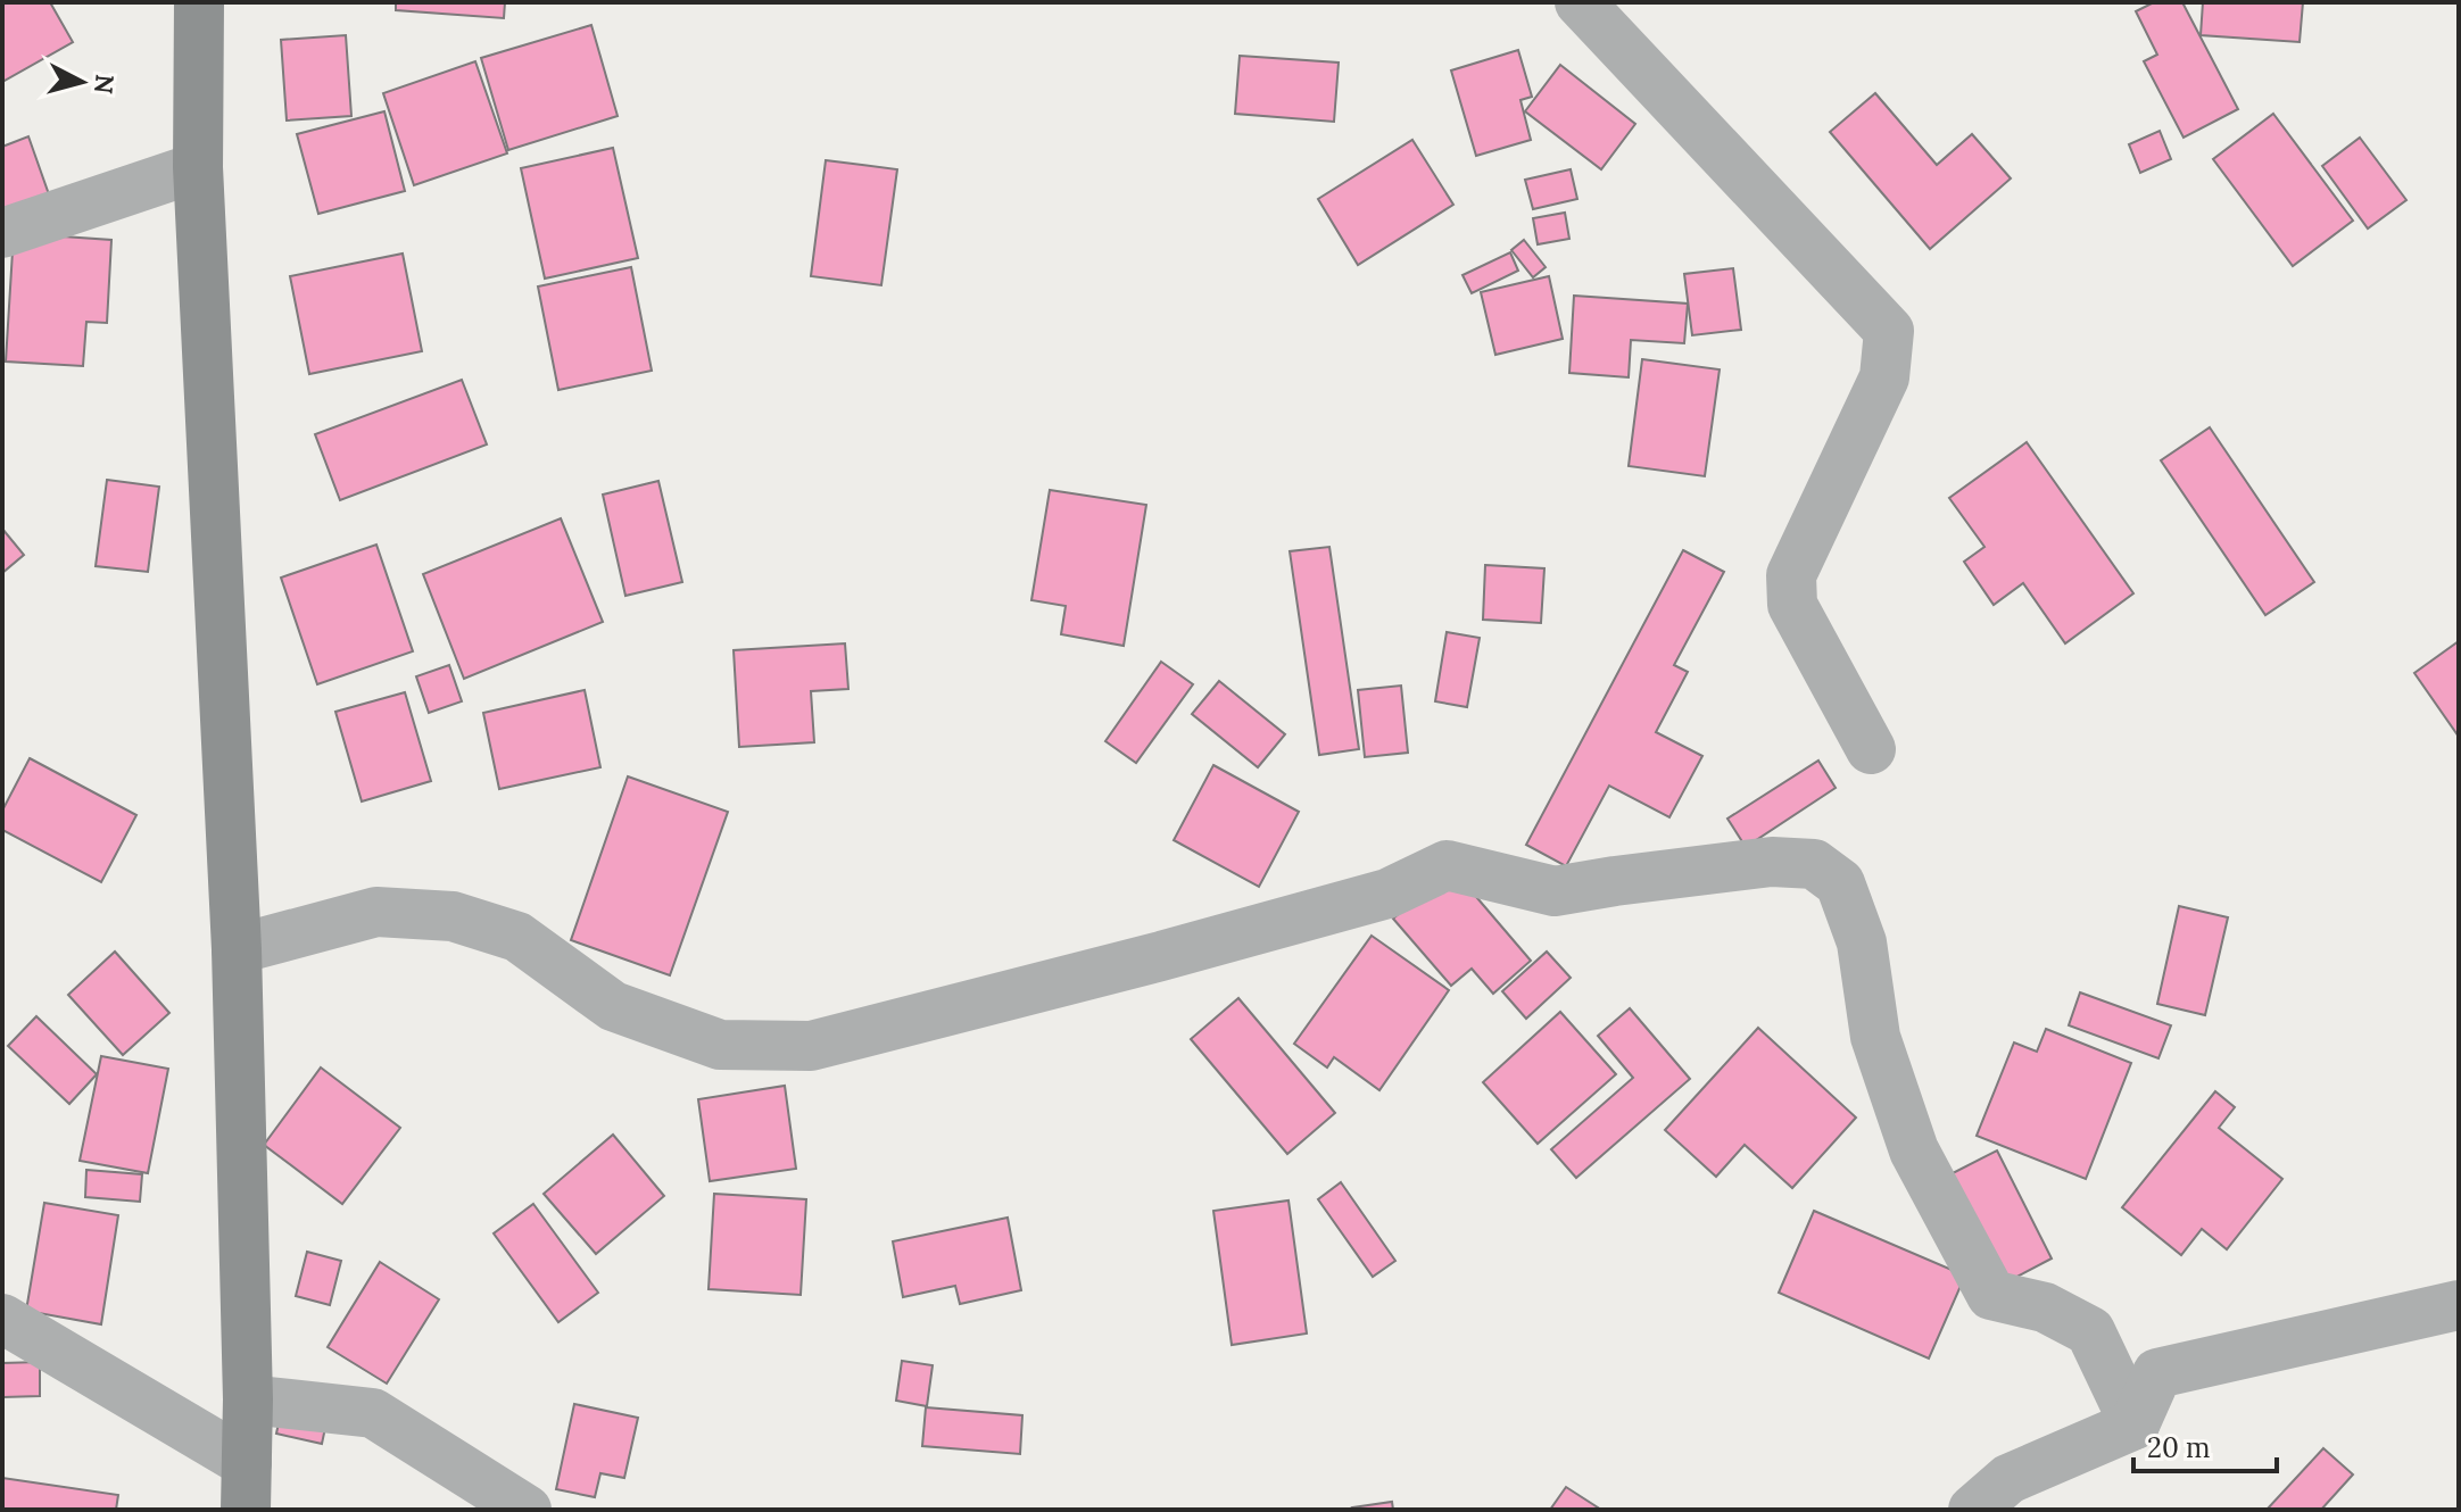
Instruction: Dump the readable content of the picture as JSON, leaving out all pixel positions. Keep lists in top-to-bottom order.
{
  "scale_bar": "20 m",
  "north": "right"
}
